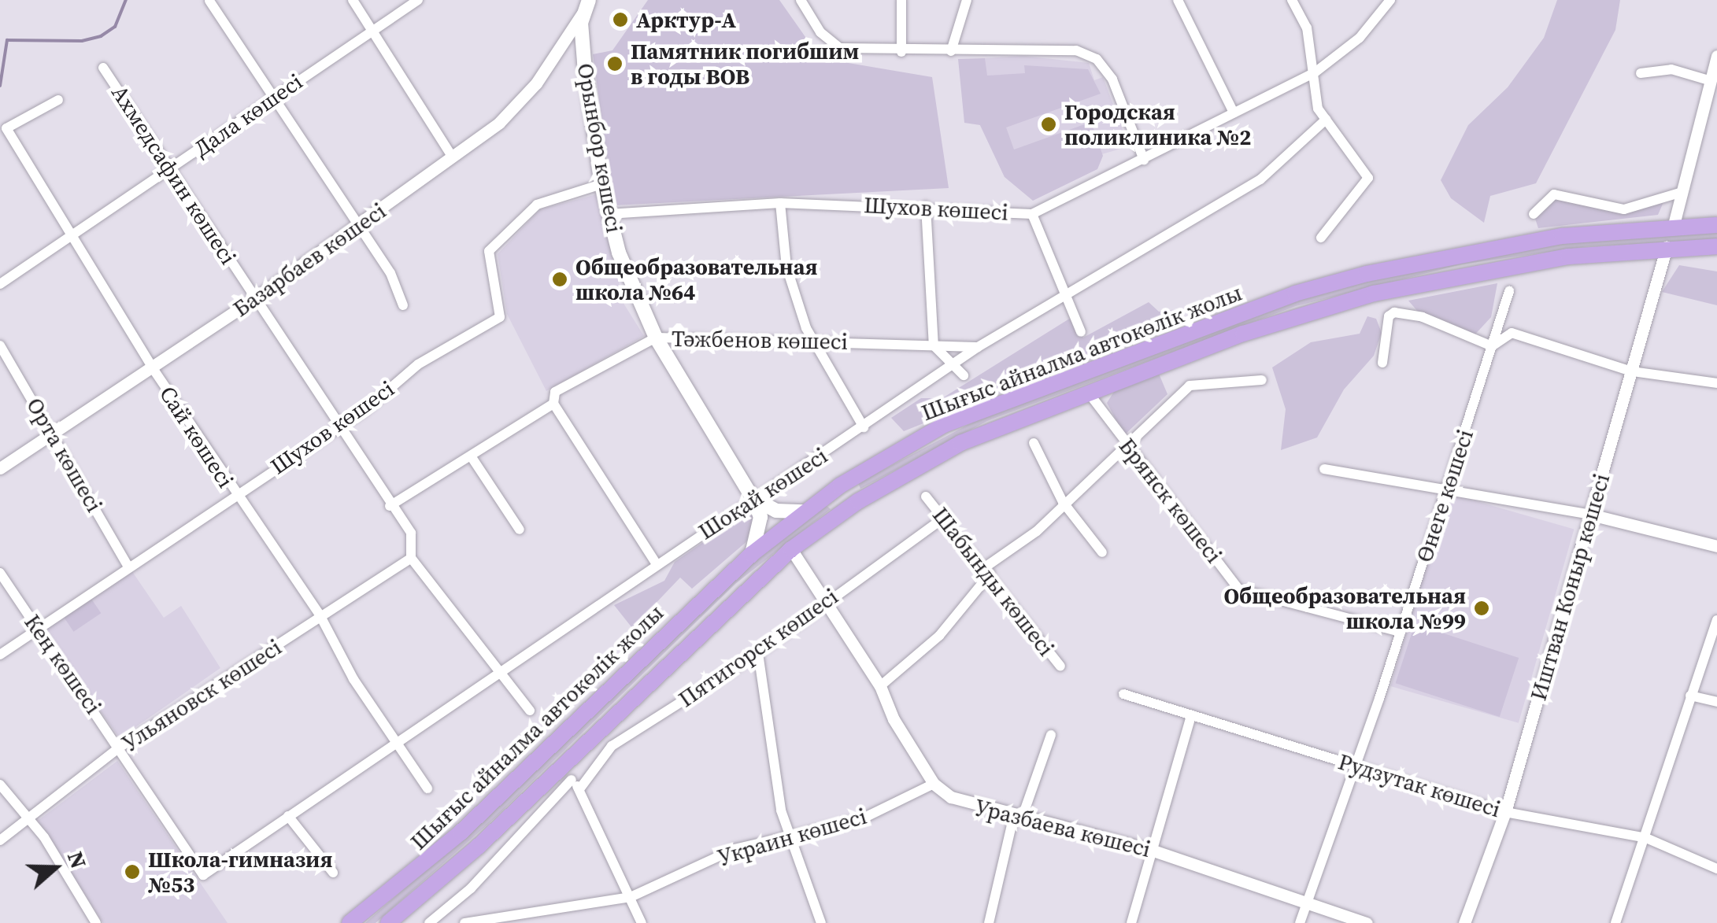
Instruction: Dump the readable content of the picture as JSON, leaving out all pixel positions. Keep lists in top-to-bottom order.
{
  "streets": {
    "main road": ["Орынбор көшесі", "Шығыс айналма автокөлік жолы"],
    "street": [
      "Дала көшесі",
      "Ахмедсафин көшесі",
      "Шухов көшесі",
      "Базарбаев көшесі",
      "Тәжбенов көшесі",
      "Сай көшесі",
      "Орта көшесі",
      "Шоқай көшесі",
      "Өнеге көшесі",
      "Брянск көшесі",
      "Шабынды көшесі",
      "Иштван Коныр көшесі",
      "Пятигорск көшесі",
      "Кең көшесі",
      "Ульяновск көшесі",
      "Рудзутак көшесі",
      "Уразбаева көшесі",
      "Украин көшесі"
    ]
  },
  "crossings": [
    ["Дала көшесі", "Ахмедсафин көшесі"],
    ["Дала көшесі", "Сай көшесі"],
    ["Орынбор көшесі", "Шухов көшесі"],
    ["Орынбор көшесі", "Базарбаев көшесі"],
    ["Орынбор көшесі", "Тәжбенов көшесі"],
    ["Орынбор көшесі", "Шоқай көшесі"],
    ["Ахмедсафин көшесі", "Шухов көшесі"],
    ["Ахмедсафин көшесі", "Базарбаев көшесі"],
    ["Ахмедсафин көшесі", "Шоқай көшесі"],
    ["Ахмедсафин көшесі", "Ульяновск көшесі"],
    ["Шухов көшесі", "Сай көшесі"],
    ["Шухов көшесі", "Орта көшесі"],
    ["Шухов көшесі", "Кең көшесі"],
    ["Базарбаев көшесі", "Сай көшесі"],
    ["Базарбаев көшесі", "Орта көшесі"],
    ["Тәжбенов көшесі", "Шоқай көшесі"],
    ["Шығыс айналма автокөлік жолы", "Брянск көшесі"],
    ["Шығыс айналма автокөлік жолы", "Иштван Коныр көшесі"],
    ["Сай көшесі", "Шоқай көшесі"],
    ["Сай көшесі", "Ульяновск көшесі"],
    ["Шоқай көшесі", "Кең көшесі"],
    ["Өнеге көшесі", "Брянск көшесі"],
    ["Өнеге көшесі", "Рудзутак көшесі"],
    ["Өнеге көшесі", "Уразбаева көшесі"],
    ["Шабынды көшесі", "Пятигорск көшесі"],
    ["Иштван Коныр көшесі", "Рудзутак көшесі"],
    ["Кең көшесі", "Ульяновск көшесі"],
    ["Уразбаева көшесі", "Украин көшесі"]
  ],
  "places": [
    "Арктур-А",
    "Памятник погибшим в годы ВОВ",
    "Городская поликлиника №2",
    "Общеобразовательная школа №64",
    "Общеобразовательная школа №99",
    "Школа-гимназия №53"
  ],
  "north": "right"
}
